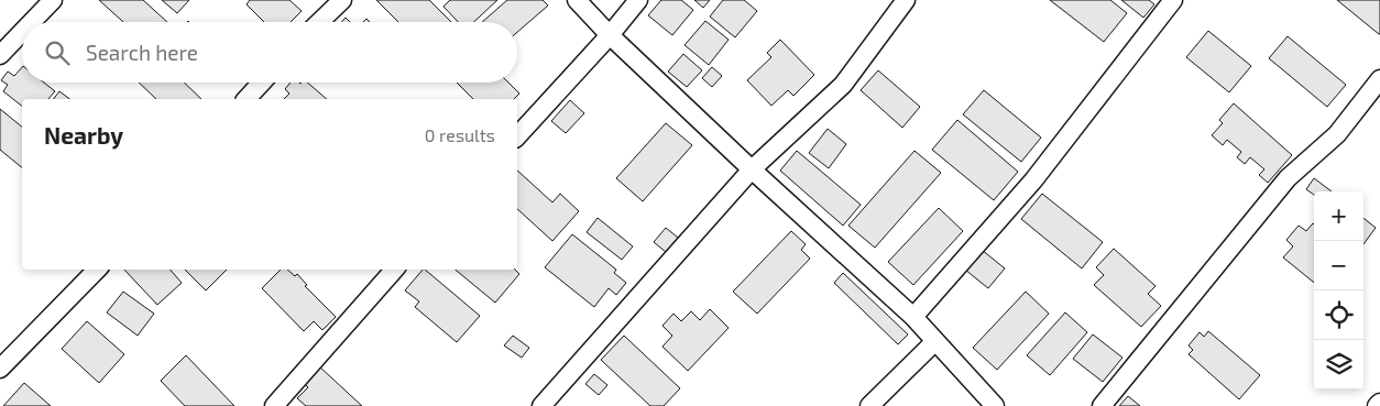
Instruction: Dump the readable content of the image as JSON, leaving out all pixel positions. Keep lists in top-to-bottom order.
{
  "page": {
    "search": "Search here",
    "heading": ["Nearby", "0 results"],
    "map_buttons": ["+", "−"]
  }
}
